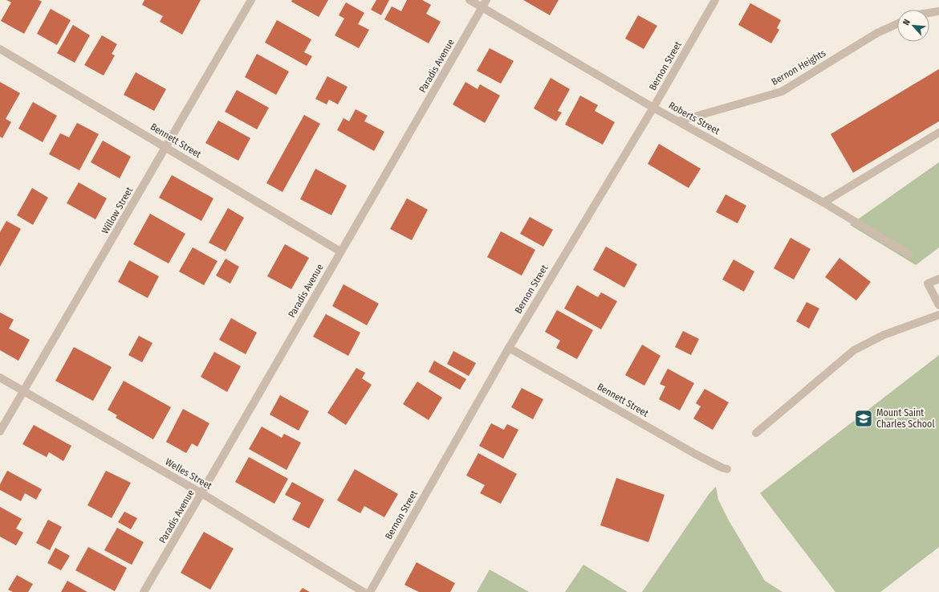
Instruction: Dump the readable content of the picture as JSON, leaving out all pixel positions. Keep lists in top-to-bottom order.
{
  "streets": {
    "street": [
      "Paradis Avenue",
      "Bernon Street",
      "Bernon Heights",
      "Roberts Street",
      "Bennett Street",
      "Willow Street",
      "Welles Street"
    ]
  },
  "crossings": [
    ["Paradis Avenue", "Roberts Street"],
    ["Paradis Avenue", "Bennett Street"],
    ["Paradis Avenue", "Welles Street"],
    ["Bernon Street", "Roberts Street"],
    ["Bernon Street", "Bennett Street"],
    ["Bernon Heights", "Roberts Street"],
    ["Bennett Street", "Willow Street"],
    ["Willow Street", "Welles Street"]
  ],
  "places": {
    "school or university": ["Mount Saint Charles School"]
  },
  "north": "top left"
}
